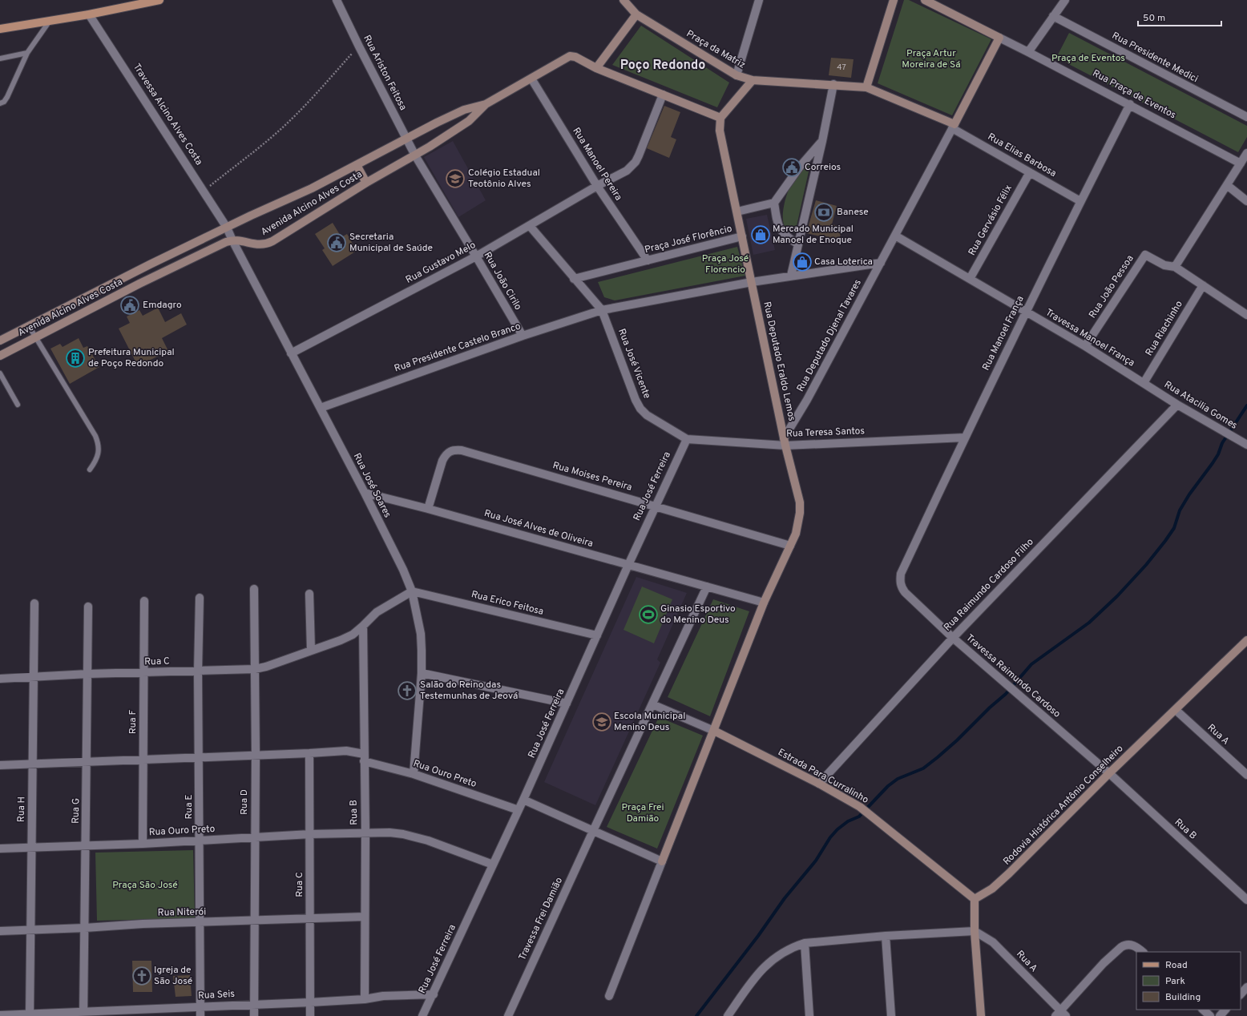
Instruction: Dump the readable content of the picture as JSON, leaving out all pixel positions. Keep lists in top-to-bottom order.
{
  "streets": {
    "street": [
      "Praça da Matriz",
      "Rua Presidente Medici",
      "Rua Ariston Feitosa",
      "Rua Praça de Eventos",
      "Travessa Alcino Alves Costa",
      "Rua Elias Barbosa",
      "Rua Manoel Pereira",
      "Avenida Alcino Alves Costa",
      "Rua Gervásio Félix",
      "Praça José Florêncio",
      "Rua Gustavo Melo",
      "Rua João Cirilo",
      "Rua João Pessoa",
      "Rua Riachinho",
      "Rua Manoel França",
      "Rua Deputado Djenal Tavares",
      "Travessa Manoel França",
      "Rua Presidente Castelo Branco",
      "Rua Deputado Eraldo Lemos",
      "Rua José Vicente",
      "Rua Atacilia Gomes",
      "Rua Teresa Santos",
      "Rua Moises Pereira",
      "Rua José Soares",
      "Rua José Ferreira",
      "Rua José Alves de Oliveira",
      "Rua Raimundo Cardoso Filho",
      "Rua Erico Feitosa",
      "Rua C",
      "Travessa Raimundo Cardoso",
      "Rua F",
      "Rua A",
      "Rua Ouro Preto",
      "Estrada Para Curralinho",
      "Rua D",
      "Rodovia Histórica Antônio Conselheiro",
      "Rua E",
      "Rua H",
      "Rua G",
      "Rua B",
      "Rua Niterói",
      "Travessa Frei Damião",
      "Rua Seis"
    ]
  },
  "crossings": [
    ["Rua Ariston Feitosa", "Avenida Alcino Alves Costa"],
    ["Rua Ariston Feitosa", "Rua João Cirilo"],
    ["Rua Praça de Eventos", "Rua Manoel França"],
    ["Travessa Alcino Alves Costa", "Avenida Alcino Alves Costa"],
    ["Travessa Alcino Alves Costa", "Rua José Soares"],
    ["Rua Elias Barbosa", "Rua Gervásio Félix"],
    ["Rua Elias Barbosa", "Rua Manoel França"],
    ["Rua Elias Barbosa", "Rua Deputado Djenal Tavares"],
    ["Rua Manoel Pereira", "Avenida Alcino Alves Costa"],
    ["Rua Manoel Pereira", "Praça José Florêncio"],
    ["Rua Manoel Pereira", "Rua Gustavo Melo"],
    ["Avenida Alcino Alves Costa", "Rua João Cirilo"],
    ["Avenida Alcino Alves Costa", "Rua José Soares"],
    ["Rua Gervásio Félix", "Travessa Manoel França"],
    ["Praça José Florêncio", "Rua Deputado Eraldo Lemos"],
    ["Rua Gustavo Melo", "Rua João Cirilo"],
    ["Rua Gustavo Melo", "Rua José Soares"],
    ["Rua João Cirilo", "Rua Presidente Castelo Branco"],
    ["Rua João Pessoa", "Travessa Manoel França"],
    ["Rua Riachinho", "Travessa Manoel França"],
    ["Rua Riachinho", "Rua Atacilia Gomes"],
    ["Rua Manoel França", "Travessa Manoel França"],
    ["Rua Manoel França", "Rua Teresa Santos"],
    ["Rua Manoel França", "Travessa Raimundo Cardoso"],
    ["Rua Deputado Djenal Tavares", "Travessa Manoel França"],
    ["Rua Deputado Djenal Tavares", "Rua Deputado Eraldo Lemos"],
    ["Rua Deputado Djenal Tavares", "Rua Teresa Santos"],
    ["Travessa Manoel França", "Rua Atacilia Gomes"],
    ["Rua Presidente Castelo Branco", "Rua José Vicente"],
    ["Rua Presidente Castelo Branco", "Rua José Soares"],
    ["Rua Deputado Eraldo Lemos", "Rua Teresa Santos"],
    ["Rua Deputado Eraldo Lemos", "Rua Moises Pereira"],
    ["Rua José Vicente", "Rua Teresa Santos"],
    ["Rua José Vicente", "Rua José Ferreira"],
    ["Rua Atacilia Gomes", "Rua Raimundo Cardoso Filho"],
    ["Rua Teresa Santos", "Rua José Ferreira"],
    ["Rua Moises Pereira", "Rua José Ferreira"],
    ["Rua Moises Pereira", "Rua José Alves de Oliveira"],
    ["Rua José Soares", "Rua José Alves de Oliveira"],
    ["Rua José Soares", "Rua Erico Feitosa"],
    ["Rua José Soares", "Rua C"],
    ["Rua José Soares", "Rua Ouro Preto"],
    ["Rua José Ferreira", "Rua José Alves de Oliveira"],
    ["Rua José Ferreira", "Rua Erico Feitosa"],
    ["Rua José Ferreira", "Rua Ouro Preto"],
    ["Rua José Ferreira", "Rua Seis"],
    ["Rua Raimundo Cardoso Filho", "Travessa Raimundo Cardoso"],
    ["Rua Raimundo Cardoso Filho", "Estrada Para Curralinho"],
    ["Rua Erico Feitosa", "Rua C"],
    ["Rua C", "Rua F"],
    ["Rua C", "Rua Ouro Preto"],
    ["Rua C", "Rua D"],
    ["Rua C", "Rua E"],
    ["Rua C", "Rua H"],
    ["Rua C", "Rua G"],
    ["Rua C", "Rua B"],
    ["Rua C", "Rua Niterói"],
    ["Rua C", "Rua Seis"],
    ["Travessa Raimundo Cardoso", "Rodovia Histórica Antônio Conselheiro"],
    ["Travessa Raimundo Cardoso", "Rua B"],
    ["Rua F", "Rua Ouro Preto"],
    ["Rua A", "Rodovia Histórica Antônio Conselheiro"],
    ["Rua Ouro Preto", "Rua D"],
    ["Rua Ouro Preto", "Rua E"],
    ["Rua Ouro Preto", "Rua H"],
    ["Rua Ouro Preto", "Rua G"],
    ["Rua Ouro Preto", "Rua B"],
    ["Estrada Para Curralinho", "Rodovia Histórica Antônio Conselheiro"],
    ["Rua D", "Rua Niterói"],
    ["Rua D", "Rua Seis"],
    ["Rodovia Histórica Antônio Conselheiro", "Rua B"],
    ["Rua E", "Rua Niterói"],
    ["Rua E", "Rua Seis"],
    ["Rua H", "Rua Niterói"],
    ["Rua H", "Rua Seis"],
    ["Rua G", "Rua Niterói"],
    ["Rua G", "Rua Seis"],
    ["Rua B", "Rua Niterói"],
    ["Rua B", "Rua Seis"]
  ],
  "districts": ["Poço Redondo"],
  "parks": [
    "Praça Artur Moreira de Sá",
    "Praça de Eventos",
    "Praça José Florencio",
    "Praça Frei Damião",
    "Praça São José"
  ],
  "places": {
    "public building": ["Correios", "Secretaria Municipal de Saúde", "Emdagro"],
    "school or university": ["Colégio Estadual Teotônio Alves", "Escola Municipal Menino Deus"],
    "bank": ["Banese"],
    "shop": ["Mercado Municipal Manoel de Enoque", "Casa Loterica"],
    "building": ["Prefeitura Municipal de Poço Redondo"],
    "sports": ["Ginasio Esportivo do Menino Deus"],
    "church": ["Salão do Reino das Testemunhas de Jeová", "Igreja de São José"]
  },
  "house_numbers": ["47"],
  "legend": ["Road", "Park", "Building"],
  "scale_bar": "50 m"
}
